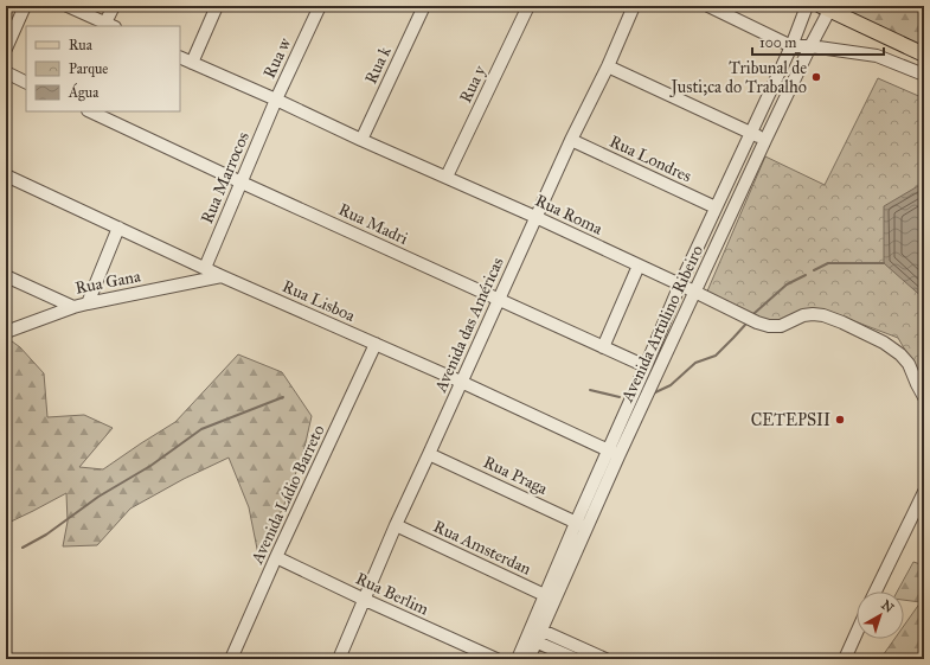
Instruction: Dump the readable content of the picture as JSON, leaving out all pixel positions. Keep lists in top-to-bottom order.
{
  "streets": {
    "street": [
      "Rua w",
      "Rua k",
      "Rua y",
      "Rua Londres",
      "Rua Marrocos",
      "Rua Roma",
      "Rua Madri",
      "Rua Gana",
      "Rua Lisboa",
      "Avenida Artulino Ribeiro",
      "Avenida das Américas",
      "Rua Praga",
      "Avenida Lídio Barreto",
      "Rua Amsterdan",
      "Rua Berlim"
    ]
  },
  "crossings": [
    ["Rua w", "Rua Marrocos"],
    ["Rua w", "Rua Roma"],
    ["Rua k", "Rua Roma"],
    ["Rua y", "Rua Roma"],
    ["Rua Londres", "Avenida Artulino Ribeiro"],
    ["Rua Londres", "Avenida das Américas"],
    ["Rua Marrocos", "Rua Roma"],
    ["Rua Marrocos", "Rua Madri"],
    ["Rua Marrocos", "Rua Lisboa"],
    ["Rua Roma", "Avenida Artulino Ribeiro"],
    ["Rua Roma", "Avenida das Américas"],
    ["Rua Madri", "Avenida Artulino Ribeiro"],
    ["Rua Madri", "Avenida das Américas"],
    ["Rua Gana", "Rua Lisboa"],
    ["Rua Lisboa", "Avenida Artulino Ribeiro"],
    ["Rua Lisboa", "Avenida das Américas"],
    ["Rua Lisboa", "Avenida Lídio Barreto"],
    ["Avenida Artulino Ribeiro", "Rua Praga"],
    ["Avenida Artulino Ribeiro", "Rua Amsterdan"],
    ["Avenida das Américas", "Rua Praga"],
    ["Avenida das Américas", "Rua Amsterdan"],
    ["Avenida das Américas", "Rua Berlim"],
    ["Avenida Lídio Barreto", "Rua Berlim"]
  ],
  "places": ["Tribunal de Justi;ca do Trabalho", "CETEPSII"],
  "legend": ["Rua", "Parque", "Água"],
  "scale_bar": "100 m",
  "north": "top right"
}
